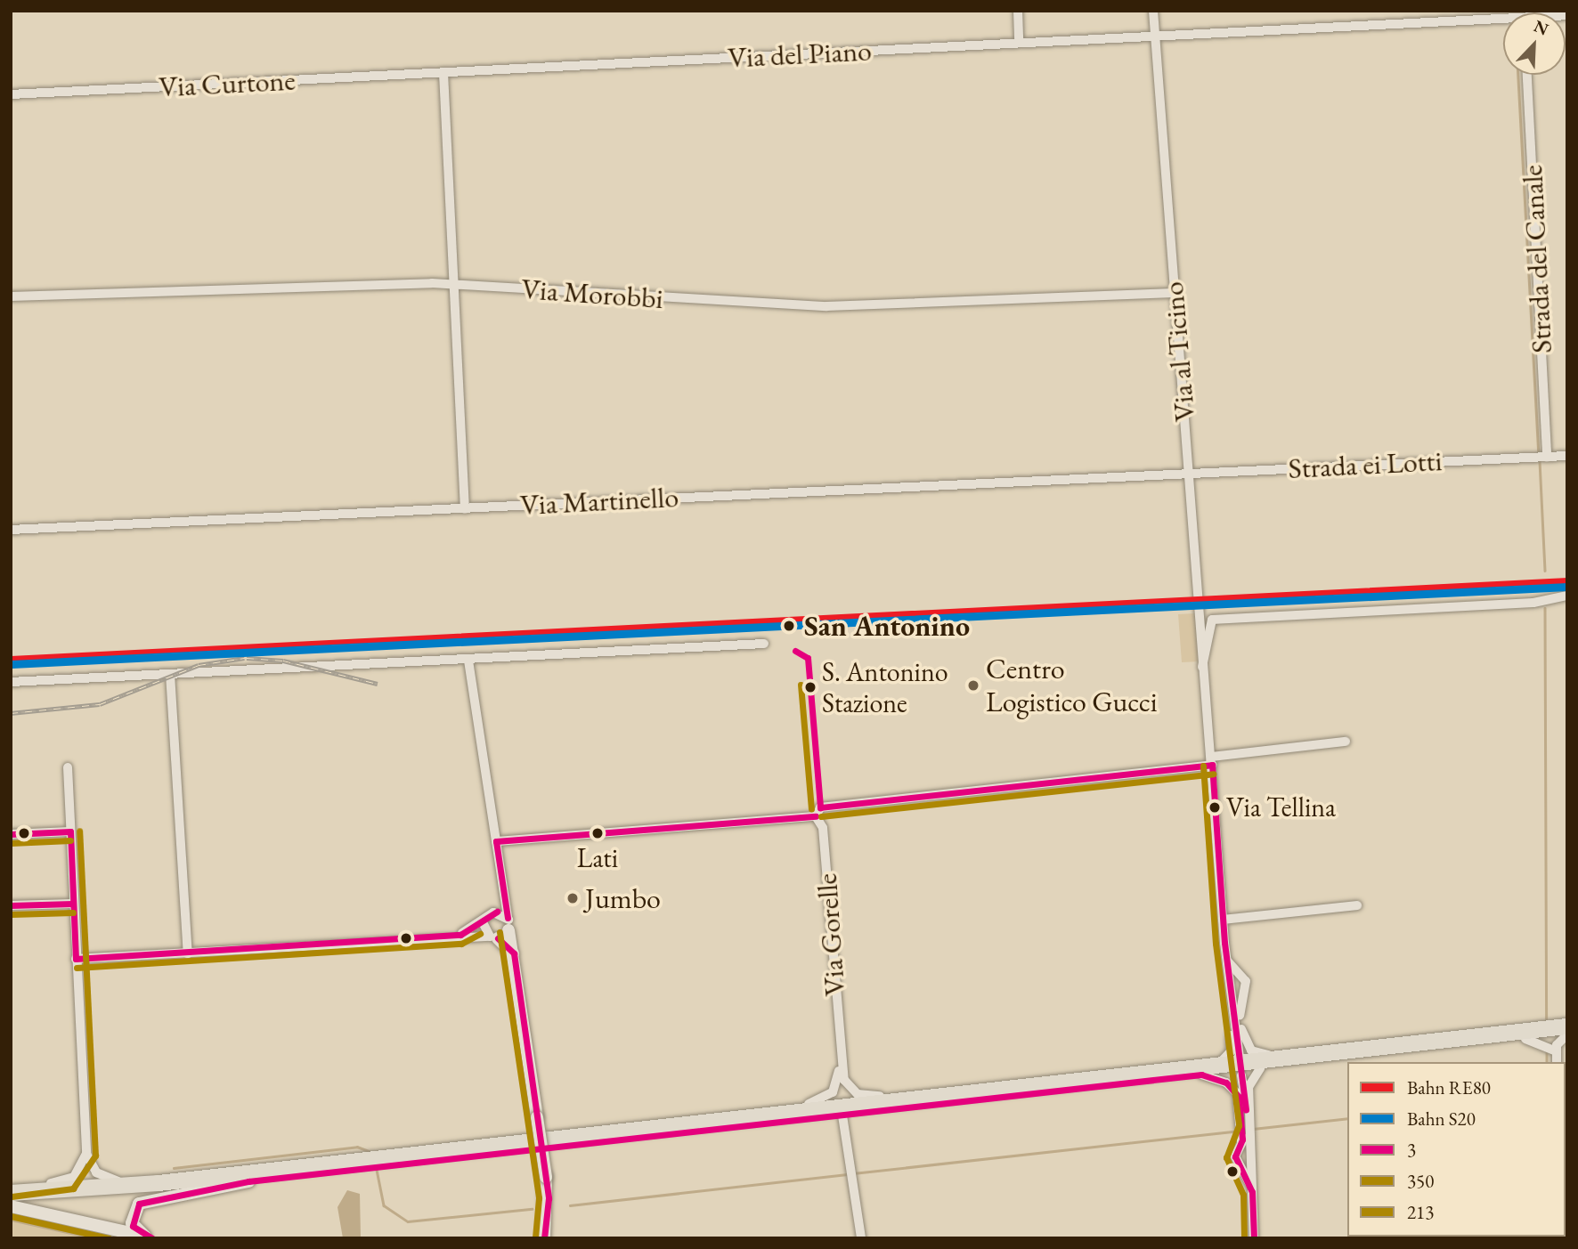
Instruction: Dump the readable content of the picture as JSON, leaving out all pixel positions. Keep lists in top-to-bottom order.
{
  "streets": {
    "street": [
      "Via del Piano",
      "Via Curtone",
      "Strada del Canale",
      "Via Morobbi",
      "Via al Ticino",
      "Strada ei Lotti",
      "Via Martinello",
      "Via Gorelle"
    ]
  },
  "crossings": [
    ["Via del Piano", "Via Curtone"],
    ["Via del Piano", "Via al Ticino"],
    ["Strada del Canale", "Strada ei Lotti"],
    ["Via Morobbi", "Via al Ticino"],
    ["Via al Ticino", "Strada ei Lotti"],
    ["Via al Ticino", "Via Martinello"],
    ["Strada ei Lotti", "Via Martinello"]
  ],
  "places": [
    "San Antonino",
    "Centro Logistico Gucci",
    "S. Antonino Stazione",
    "Via Tellina",
    "Lati",
    "Jumbo"
  ],
  "lines": [
    "rail line RE80",
    "rail line S20",
    "transit line 3",
    "transit line 213",
    "transit line 350"
  ],
  "legend": [
    "Bahn RE80",
    "Bahn S20",
    "3",
    "350",
    "213"
  ],
  "north": "top right"
}
